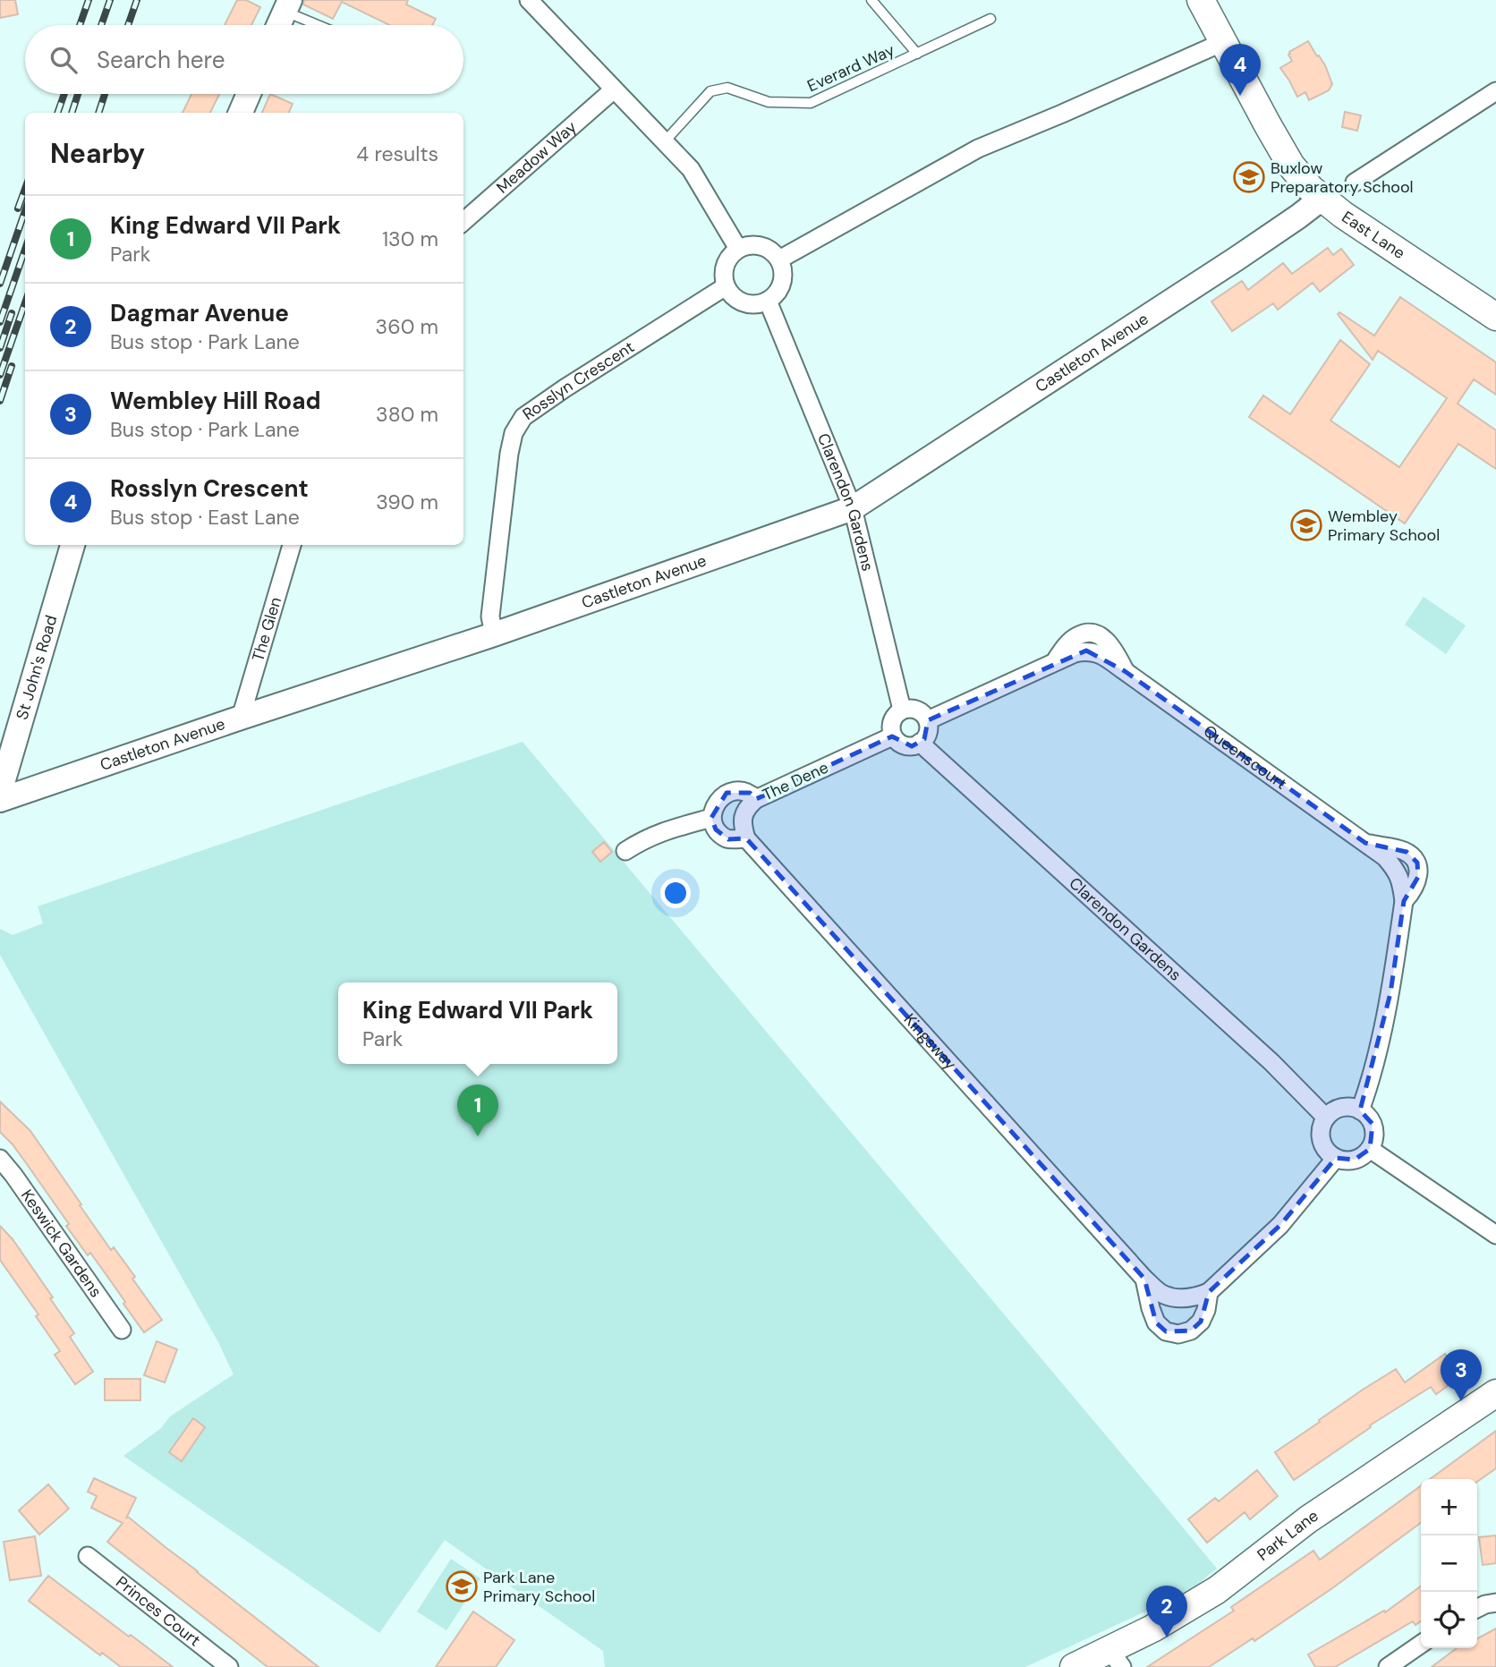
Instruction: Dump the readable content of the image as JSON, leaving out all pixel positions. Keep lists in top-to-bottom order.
{
  "streets": {
    "main road": ["East Lane", "Park Lane"],
    "street": [
      "Meadow Way",
      "Castleton Avenue",
      "Rosslyn Crescent",
      "Clarendon Gardens",
      "The Glen",
      "St John's Road",
      "Queenscourt",
      "The Dene",
      "Kingsway",
      "Keswick Gardens",
      "Princes Court"
    ],
    "lane": ["Everard Way"]
  },
  "crossings": [
    ["East Lane", "Castleton Avenue"],
    ["Castleton Avenue", "Rosslyn Crescent"],
    ["Castleton Avenue", "Clarendon Gardens"],
    ["Castleton Avenue", "The Glen"],
    ["Rosslyn Crescent", "Clarendon Gardens"],
    ["Clarendon Gardens", "Queenscourt"],
    ["Clarendon Gardens", "The Dene"],
    ["Queenscourt", "The Dene"]
  ],
  "places": {
    "school or university": ["Buxlow Preparatory School", "Wembley Primary School", "Park Lane Primary School"]
  },
  "page": {
    "search": "Search here",
    "pins": [
      "4",
      "1",
      "3",
      "2"
    ],
    "heading": ["Nearby", "4 results"],
    "list": [
      {
        "mark": "1",
        "name": "King Edward VII Park",
        "note": "Park",
        "value": "130 m"
      },
      {
        "mark": "2",
        "name": "Dagmar Avenue",
        "note": "Bus stop · Park Lane",
        "value": "360 m"
      },
      {
        "mark": "3",
        "name": "Wembley Hill Road",
        "note": "Bus stop · Park Lane",
        "value": "380 m"
      },
      {
        "mark": "4",
        "name": "Rosslyn Crescent",
        "note": "Bus stop · East Lane",
        "value": "390 m"
      }
    ],
    "popup": ["King Edward VII Park", "Park"],
    "map_buttons": ["+", "−"]
  }
}
